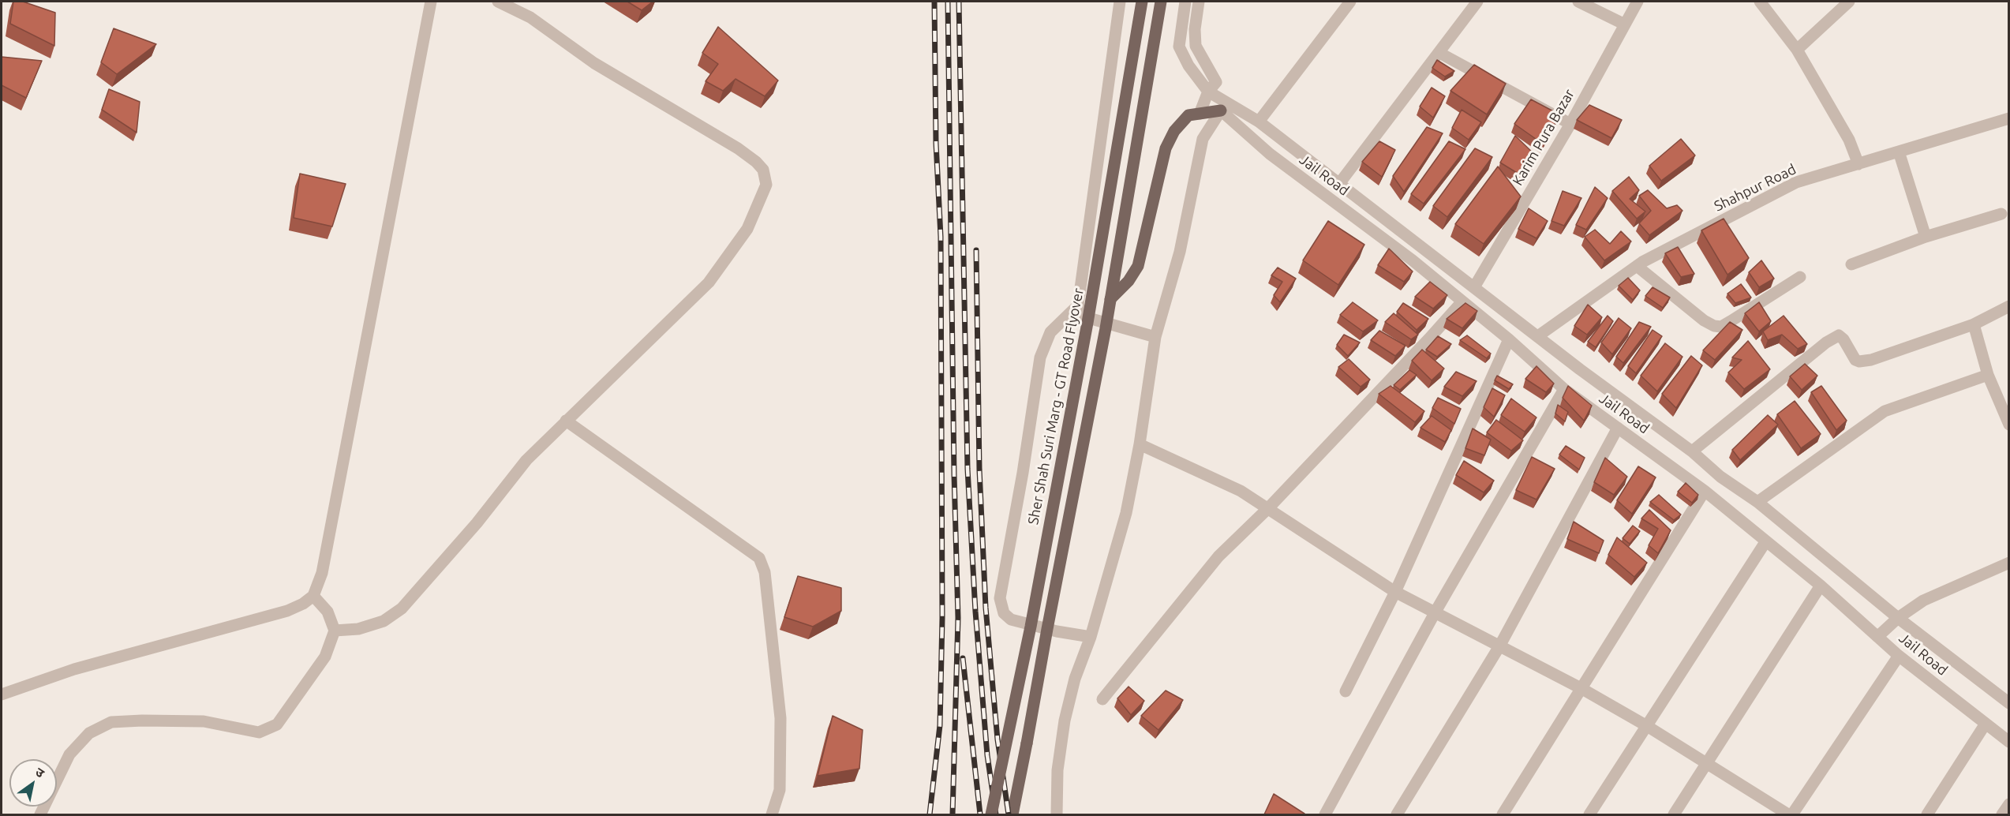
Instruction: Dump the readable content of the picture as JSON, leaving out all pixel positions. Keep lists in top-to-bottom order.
{
  "streets": {
    "main road": ["Sher Shah Suri Marg - GT Road Flyover"],
    "street": ["Karim Pura Bazar", "Jail Road", "Shahpur Road"]
  },
  "crossings": [
    ["Karim Pura Bazar", "Jail Road"],
    ["Jail Road", "Shahpur Road"]
  ],
  "north": "top right"
}
